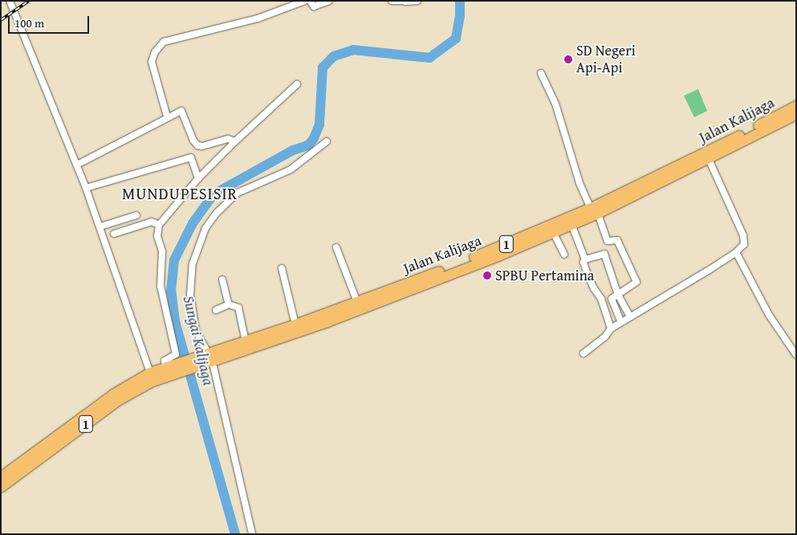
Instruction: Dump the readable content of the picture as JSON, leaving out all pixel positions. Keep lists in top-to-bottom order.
{
  "streets": {
    "highway": ["Jalan Kalijaga", "1"]
  },
  "crossings": [
    ["Jalan Kalijaga", "1"]
  ],
  "districts": ["MUNDUPESISIR"],
  "water": ["Sungai Kalijaga"],
  "places": ["SD Negeri Api-Api", "SPBU Pertamina"],
  "scale_bar": "100 m"
}
